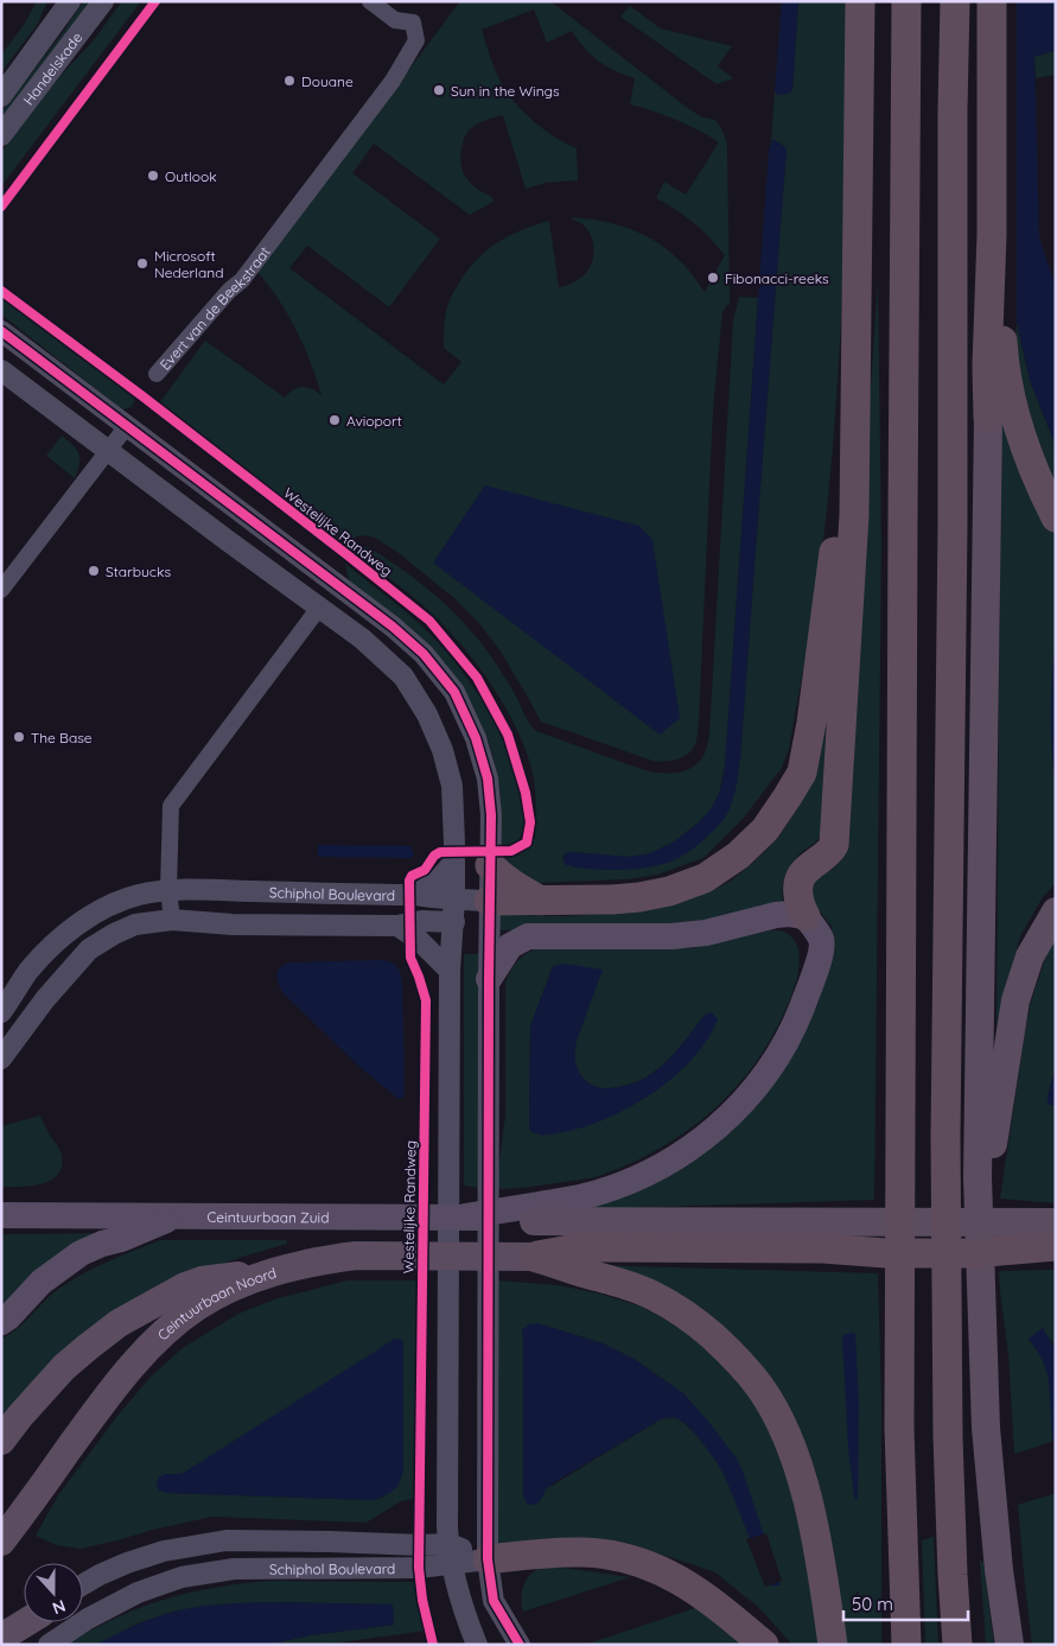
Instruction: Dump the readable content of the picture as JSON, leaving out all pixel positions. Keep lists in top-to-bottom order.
{
  "streets": {
    "highway": ["Ceintuurbaan Noord"],
    "main road": ["Ceintuurbaan Zuid"],
    "street": ["Handelskade", "Evert van de Beekstraat", "Schiphol Boulevard"],
    "cycle path": ["Westelijke Randweg"]
  },
  "places": [
    "Douane",
    "Sun in the Wings",
    "Outlook",
    "Microsoft Nederland",
    "Fibonacci-reeks",
    "Avioport",
    "Starbucks",
    "The Base"
  ],
  "scale_bar": "50 m",
  "north": "bottom"
}
